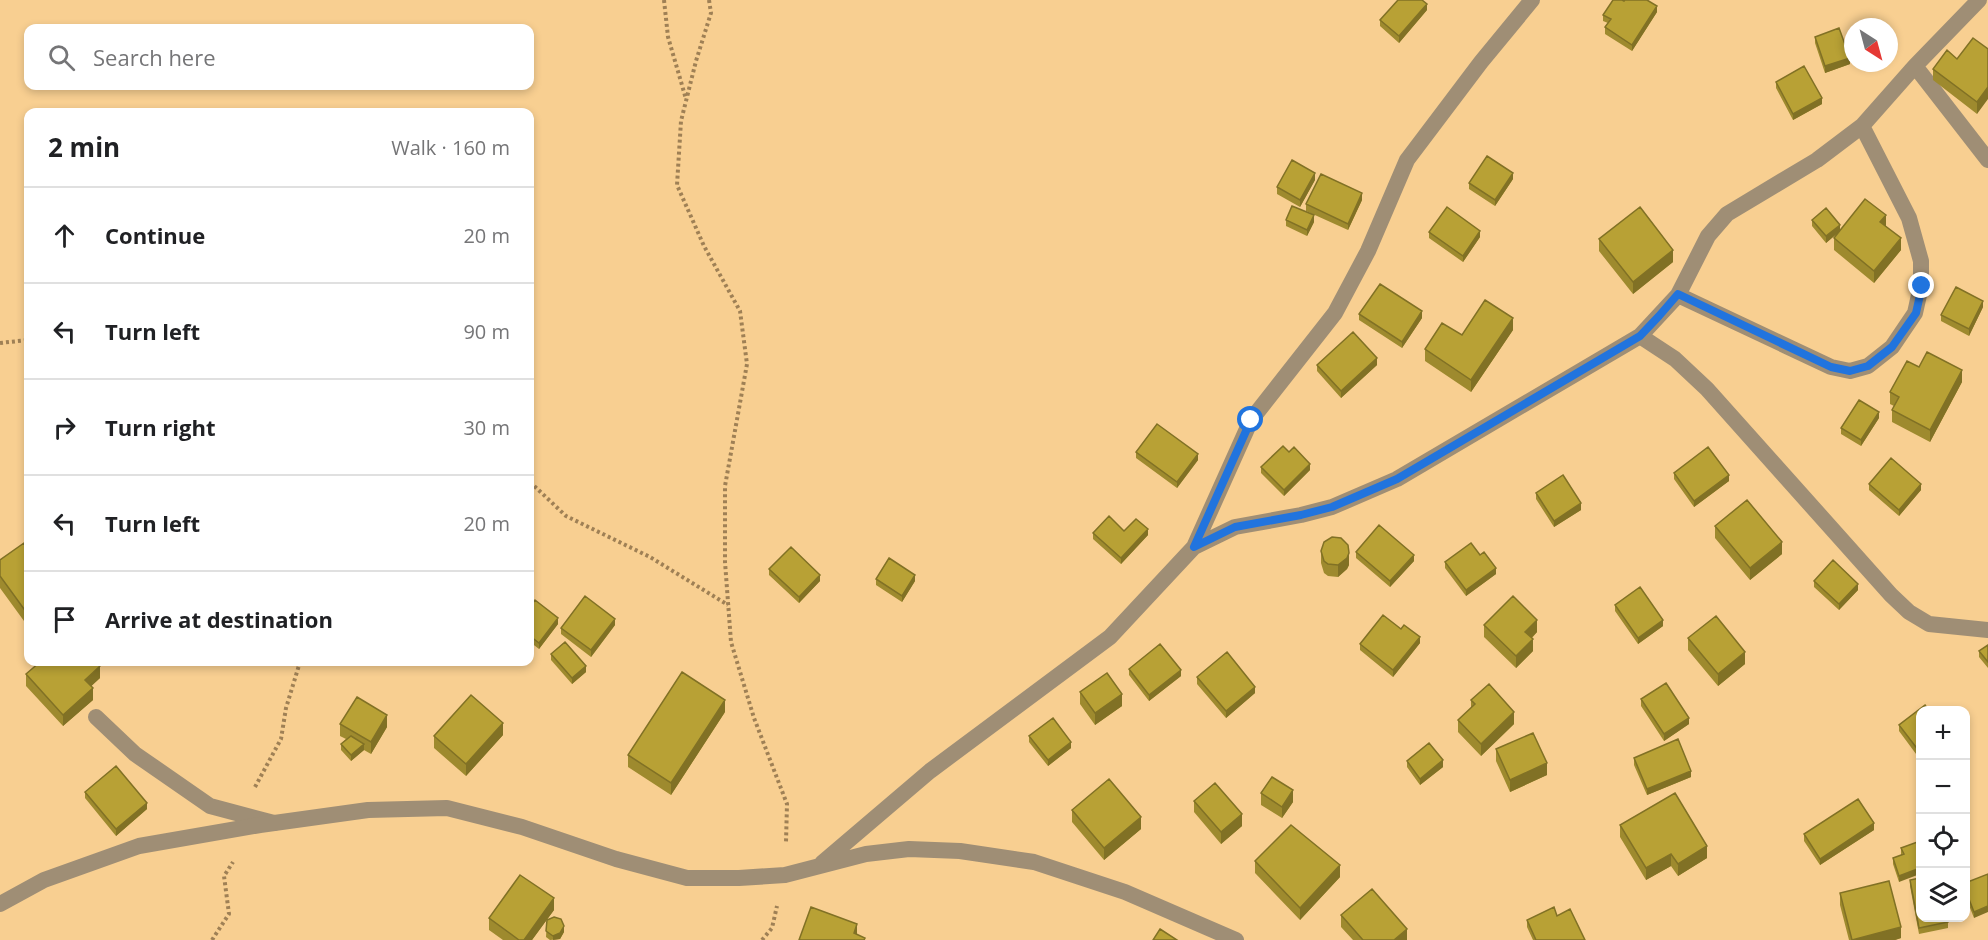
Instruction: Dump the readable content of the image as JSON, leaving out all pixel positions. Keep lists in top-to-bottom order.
{
  "north": "bottom right",
  "page": {
    "search": "Search here",
    "heading": ["2 min", "Walk · 160 m"],
    "list": [
      ["Continue", "20 m"],
      ["Turn left", "90 m"],
      ["Turn right", "30 m"],
      ["Turn left", "20 m"],
      "Arrive at destination"
    ],
    "map_buttons": ["+", "−"]
  }
}
